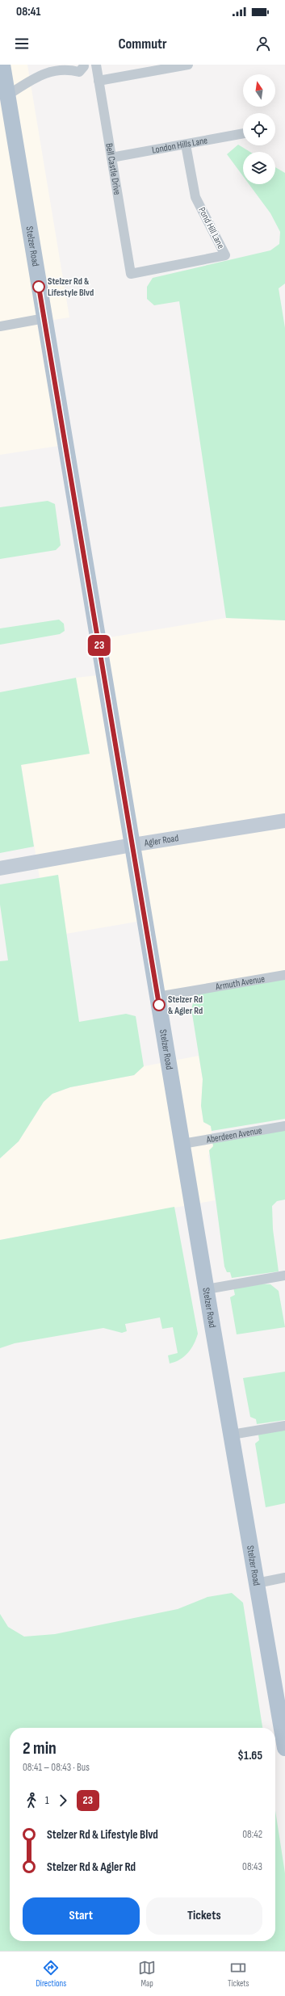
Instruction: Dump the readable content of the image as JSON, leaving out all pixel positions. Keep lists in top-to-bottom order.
{
  "streets": {
    "main road": ["Stelzer Road", "Agler Road"],
    "street": [
      "London Hills Lane",
      "Bell Castle Drive",
      "Pond Hill Lane",
      "Armuth Avenue",
      "Aberdeen Avenue"
    ]
  },
  "crossings": [
    ["London Hills Lane", "Bell Castle Drive"],
    ["London Hills Lane", "Pond Hill Lane"],
    ["Bell Castle Drive", "Pond Hill Lane"],
    ["Stelzer Road", "Agler Road"],
    ["Stelzer Road", "Armuth Avenue"],
    ["Stelzer Road", "Aberdeen Avenue"]
  ],
  "places": ["Stelzer Rd & Lifestyle Blvd", "Stelzer Rd & Agler Rd"],
  "lines": ["bus line 23"],
  "north": "top",
  "page": {
    "status": "08:41",
    "header": "Commutr",
    "on_map": "23",
    "heading": ["2 min", "08:41 – 08:43 · Bus", "$1.65"],
    "legs": ["1", "23"],
    "list": [
      {
        "name": "Stelzer Rd & Lifestyle Blvd",
        "value": "08:42"
      },
      {
        "name": "Stelzer Rd & Agler Rd",
        "value": "08:43"
      }
    ],
    "buttons": ["Start", "Tickets"],
    "tabs": ["Directions", "Map", "Tickets"]
  }
}
